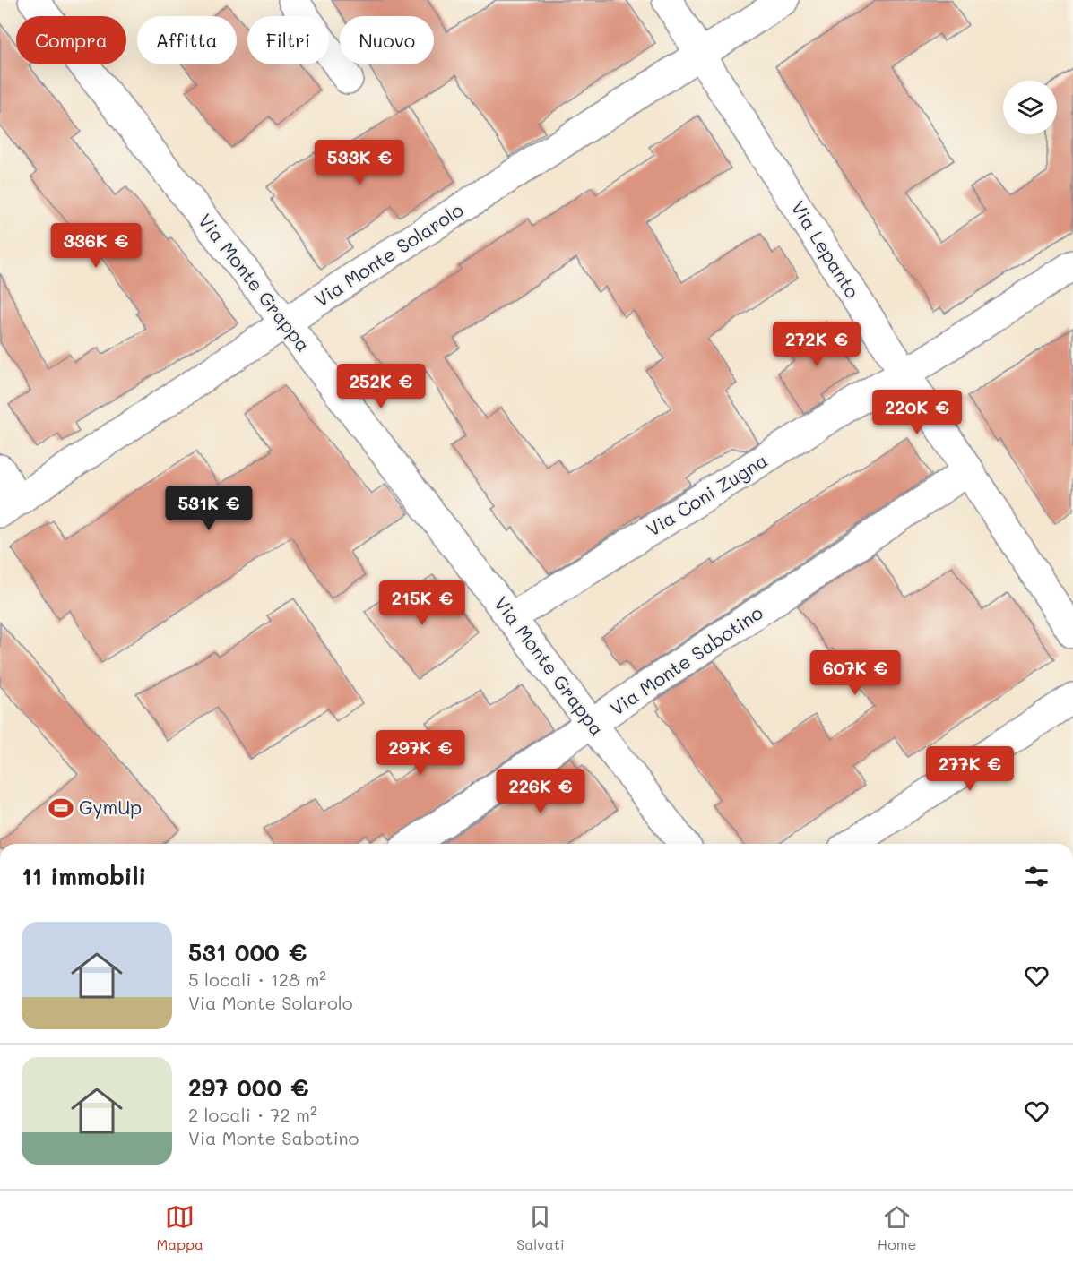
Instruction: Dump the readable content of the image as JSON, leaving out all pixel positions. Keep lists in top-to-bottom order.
{
  "streets": {
    "street": [
      "Via Lepanto",
      "Via Monte Solarolo",
      "Via Monte Grappa",
      "Via Coni Zugna",
      "Via Monte Sabotino"
    ]
  },
  "crossings": [
    ["Via Lepanto", "Via Monte Solarolo"],
    ["Via Lepanto", "Via Coni Zugna"],
    ["Via Lepanto", "Via Monte Sabotino"],
    ["Via Monte Solarolo", "Via Monte Grappa"],
    ["Via Monte Grappa", "Via Coni Zugna"],
    ["Via Monte Grappa", "Via Monte Sabotino"]
  ],
  "places": {
    "sports": ["GymUp"]
  },
  "page": {
    "chip": [
      "Compra",
      "Affitta",
      "Filtri",
      "Nuovo"
    ],
    "price": [
      "533K €",
      "336K €",
      "272K €",
      "252K €",
      "220K €",
      "531K €",
      "215K €",
      "607K €",
      "297K €",
      "277K €",
      "226K €"
    ],
    "heading": "11 immobili",
    "list": [
      {
        "name": "531 000 €",
        "note": "5 locali · 128 m² · Via Monte Solarolo"
      },
      {
        "name": "297 000 €",
        "note": "2 locali · 72 m² · Via Monte Sabotino"
      }
    ],
    "tabs": ["Mappa", "Salvati", "Home"]
  }
}
